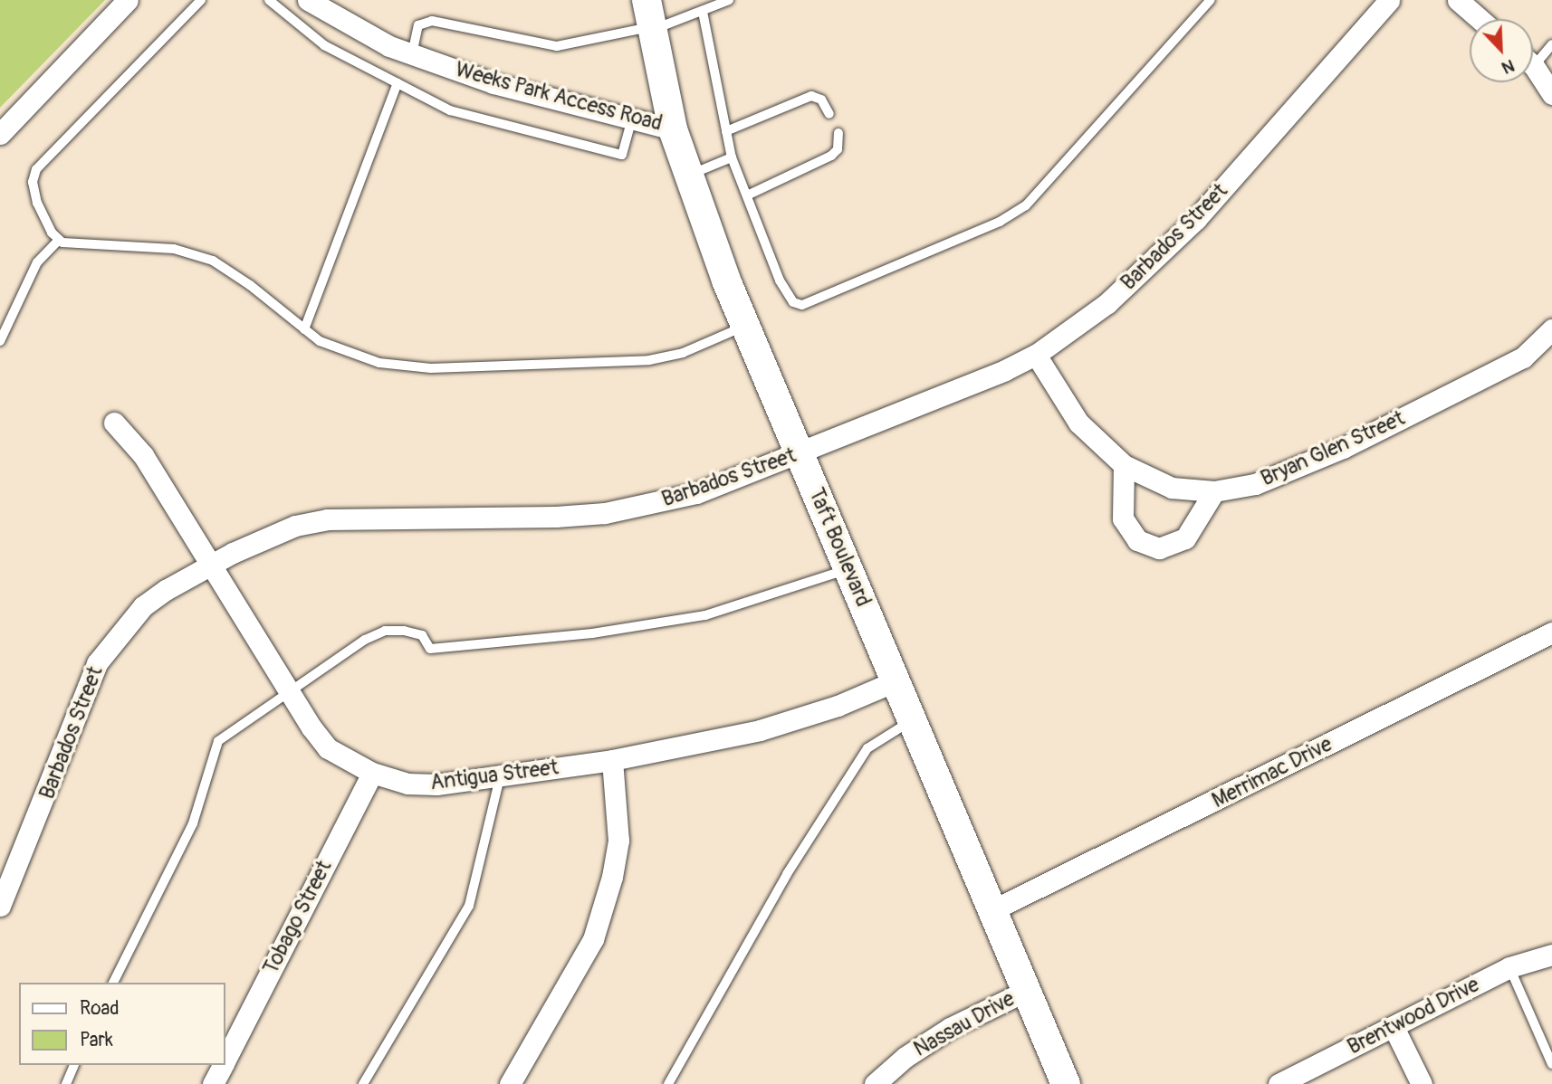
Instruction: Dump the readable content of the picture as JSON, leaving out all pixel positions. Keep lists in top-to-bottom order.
{
  "streets": {
    "street": [
      "Weeks Park Access Road",
      "Barbados Street",
      "Bryan Glen Street",
      "Taft Boulevard",
      "Merrimac Drive",
      "Antigua Street",
      "Tobago Street",
      "Brentwood Drive",
      "Nassau Drive"
    ]
  },
  "crossings": [
    ["Weeks Park Access Road", "Taft Boulevard"],
    ["Barbados Street", "Bryan Glen Street"],
    ["Barbados Street", "Taft Boulevard"],
    ["Barbados Street", "Antigua Street"],
    ["Taft Boulevard", "Merrimac Drive"],
    ["Taft Boulevard", "Antigua Street"],
    ["Taft Boulevard", "Nassau Drive"],
    ["Antigua Street", "Tobago Street"]
  ],
  "legend": ["Road", "Park"],
  "north": "bottom right"
}
